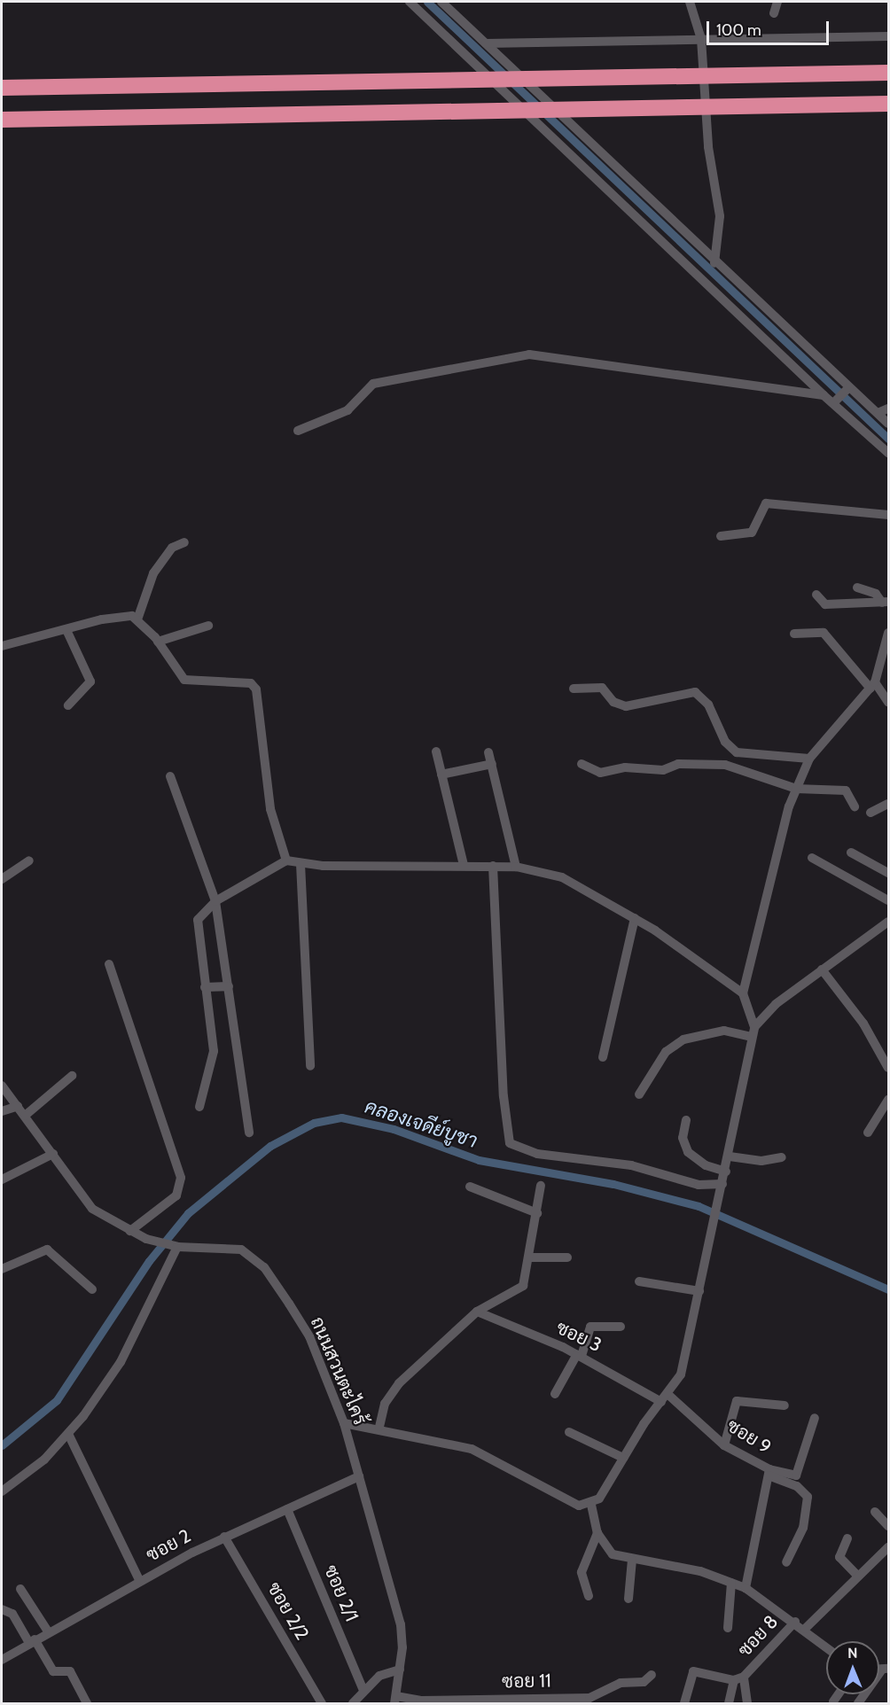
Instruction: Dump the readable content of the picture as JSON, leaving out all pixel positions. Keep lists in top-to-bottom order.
{
  "streets": {
    "street": [
      "ซอย 3",
      "ถนนสวนตะไคร้",
      "ซอย 9",
      "ซอย 2",
      "ซอย 2/1",
      "ซอย 2/2",
      "ซอย 8",
      "ซอย 11"
    ]
  },
  "crossings": [
    ["ซอย 3", "ซอย 9"],
    ["ถนนสวนตะไคร้", "ซอย 2"],
    ["ถนนสวนตะไคร้", "ซอย 11"],
    ["ซอย 2", "ซอย 2/1"],
    ["ซอย 2", "ซอย 2/2"]
  ],
  "water": ["คลองเจดีย์บูชา"],
  "scale_bar": "100 m",
  "north": "top"
}
